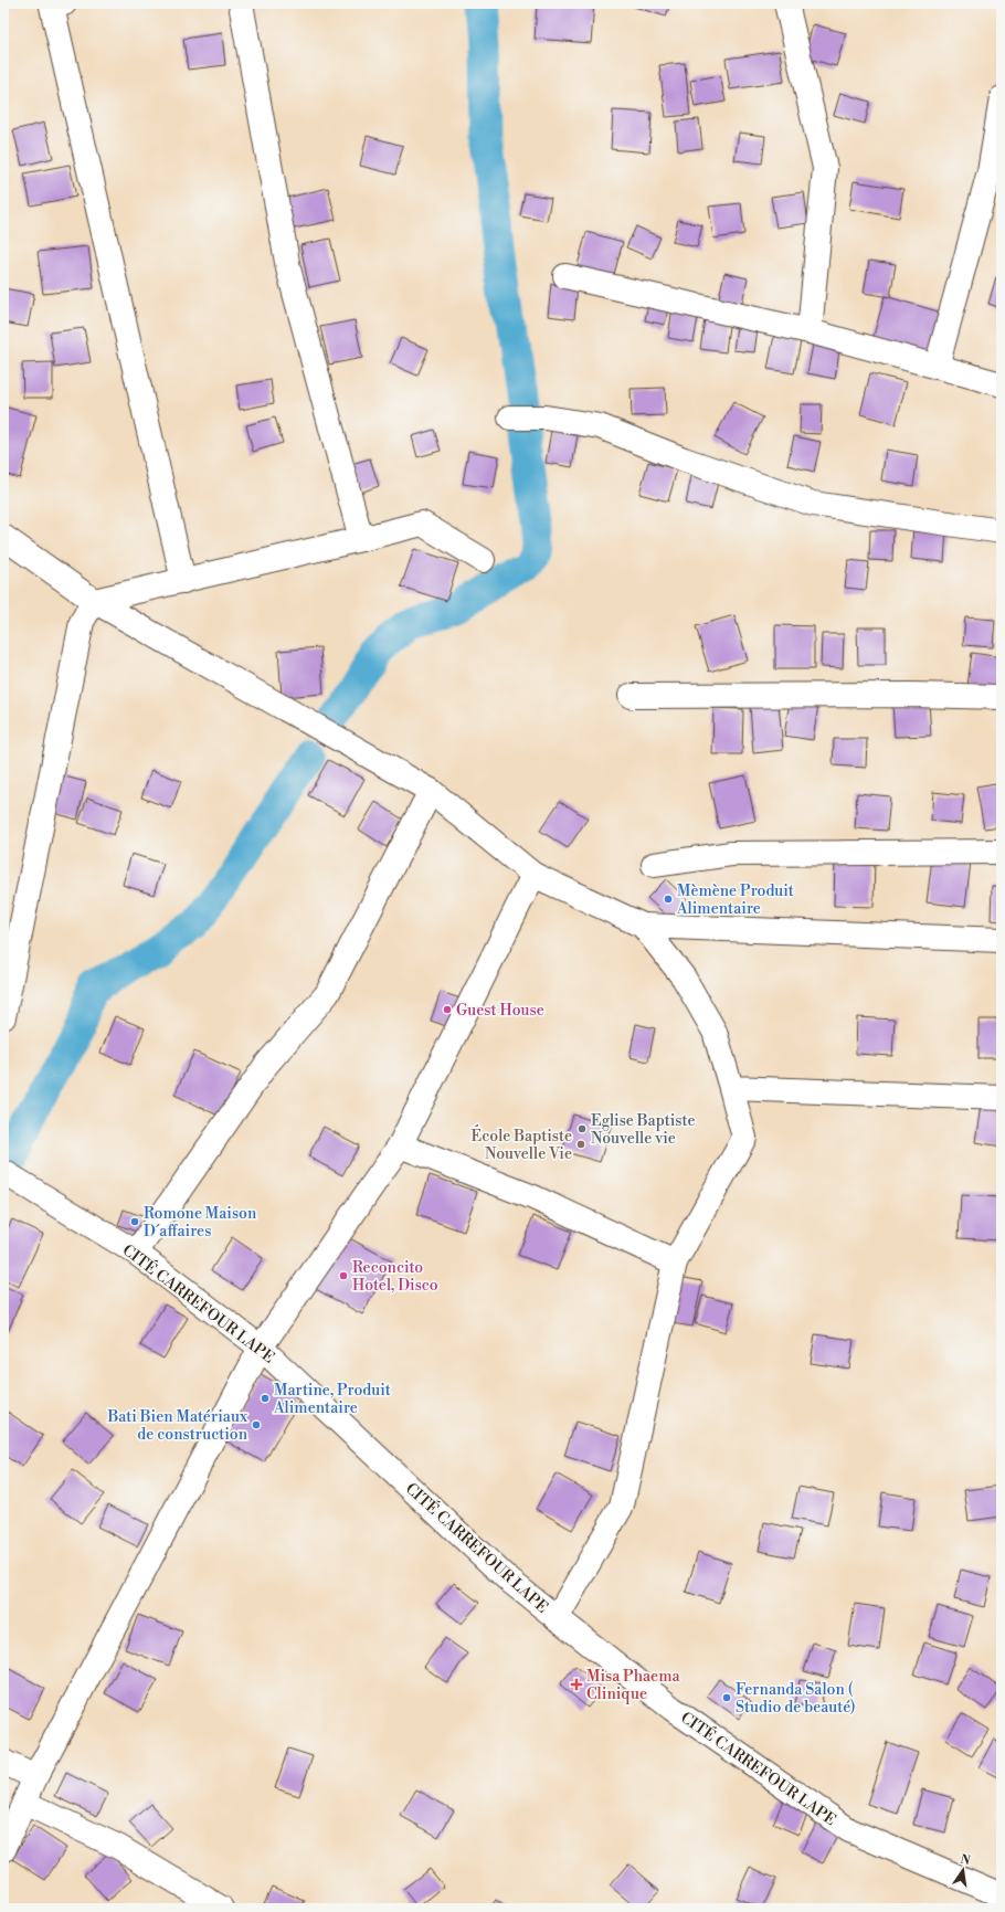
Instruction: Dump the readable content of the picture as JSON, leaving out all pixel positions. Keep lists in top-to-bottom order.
{
  "streets": {
    "street": ["CITÉ CARREFOUR LAPE"]
  },
  "places": {
    "other": [
      "Mèmène Produit Alimentaire",
      "Guest House",
      "Eglise Baptiste Nouvelle vie",
      "École Baptiste Nouvelle Vie",
      "Romone Maison D´affaires",
      "Reconcito Hotel, Disco",
      "Martine, Produit Alimentaire",
      "Bati Bien Matériaux de construction",
      "Fernanda Salon ( Studio de beauté)"
    ],
    "health": ["Misa Phaema Clinique"]
  },
  "north": "top"
}
